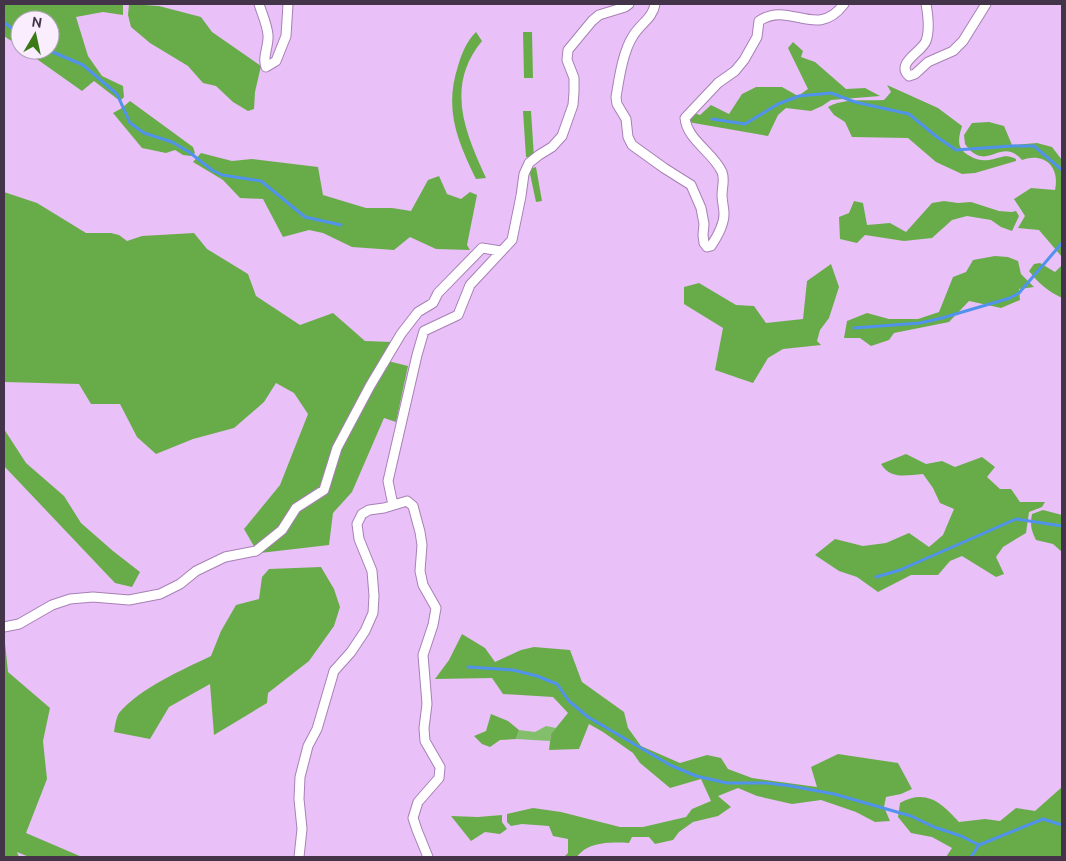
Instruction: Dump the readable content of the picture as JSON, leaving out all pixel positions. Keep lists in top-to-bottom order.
{
  "north": "top"
}
